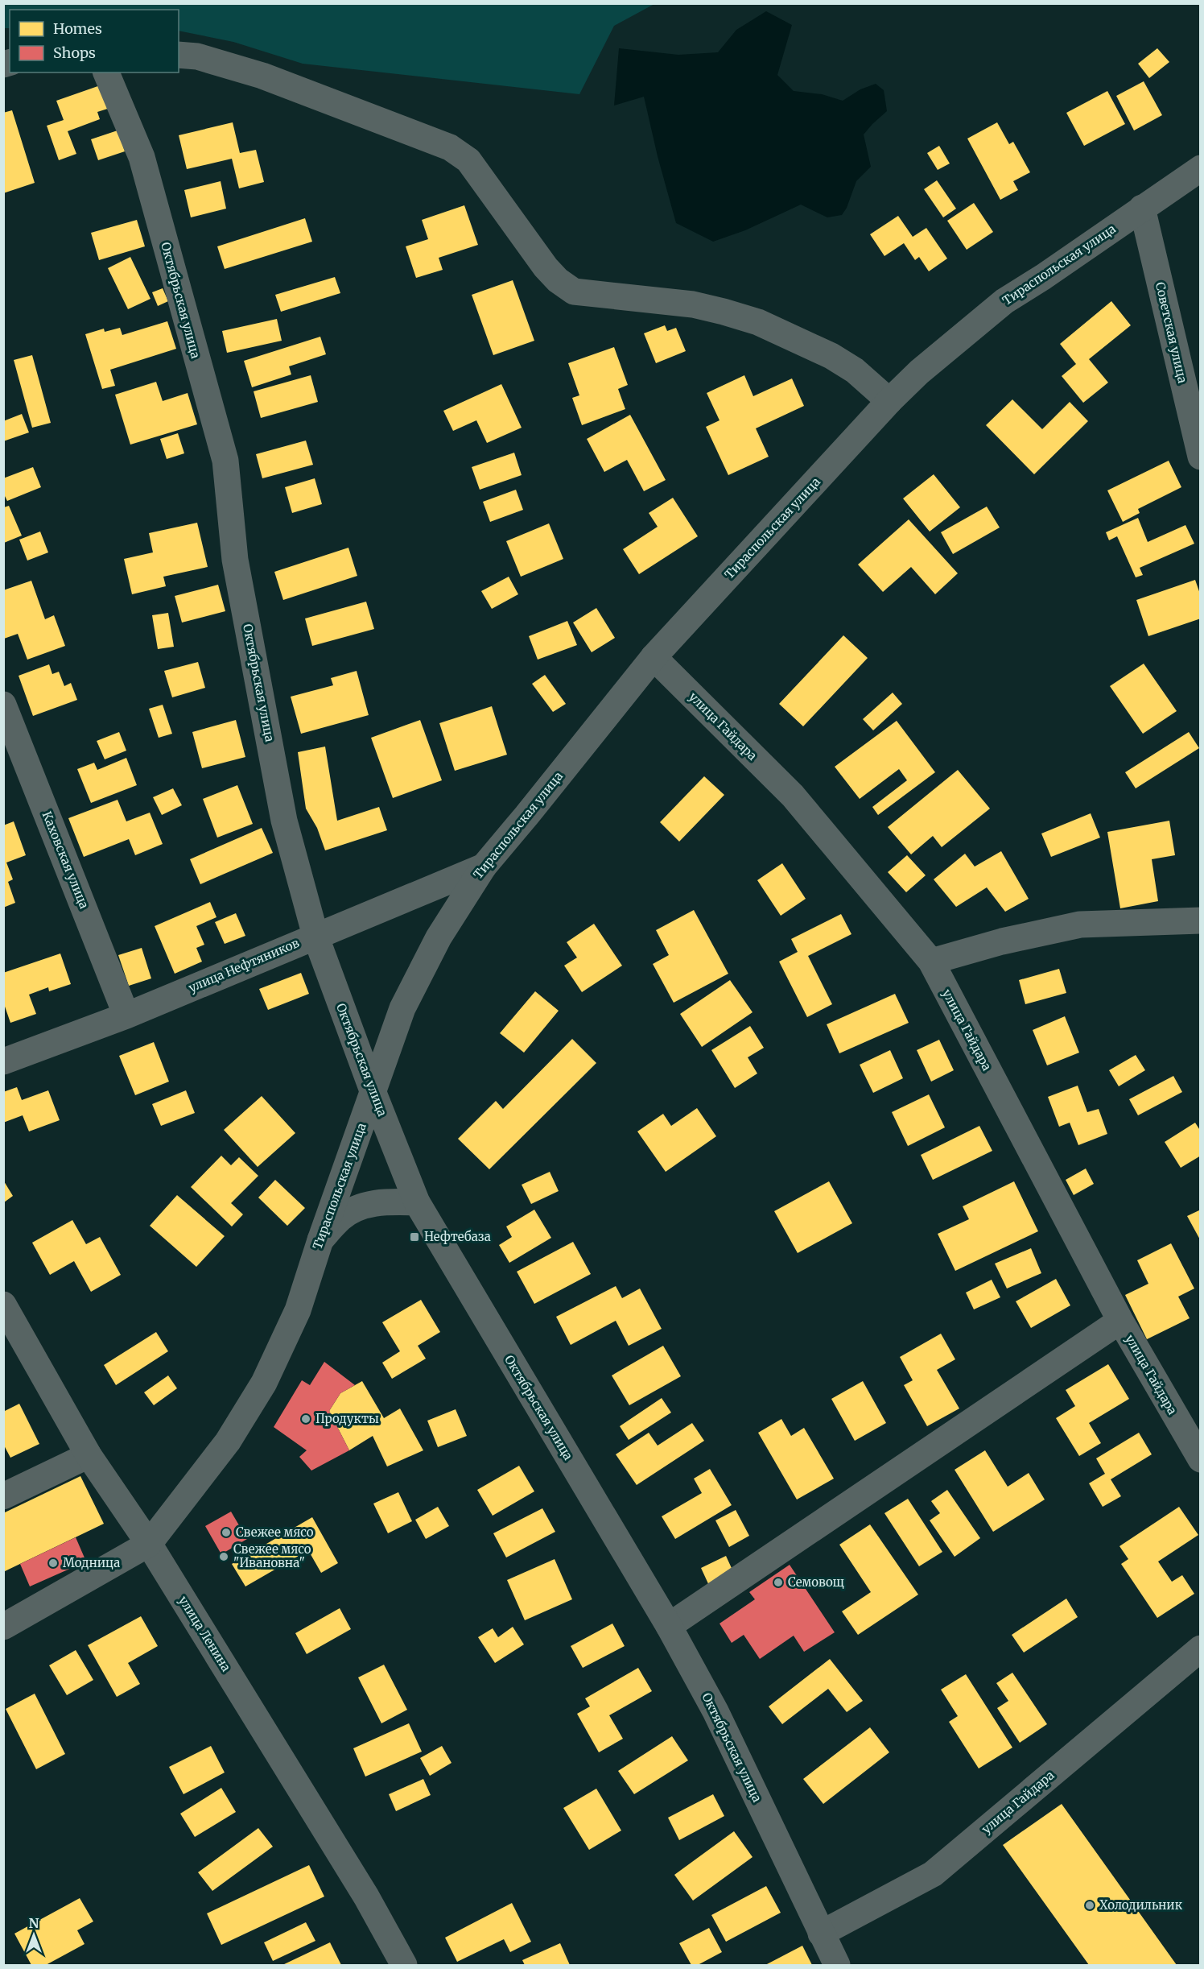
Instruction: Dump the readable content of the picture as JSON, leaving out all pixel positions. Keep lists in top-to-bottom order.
{
  "streets": {
    "street": [
      "Тираспольская улица",
      "Октябрьская улица",
      "Советская улица",
      "улица Гайдара",
      "Каховская улица",
      "улица Нефтяников",
      "улица Ленина"
    ]
  },
  "crossings": [
    ["Тираспольская улица", "Октябрьская улица"],
    ["Тираспольская улица", "Советская улица"],
    ["Тираспольская улица", "улица Гайдара"],
    ["Тираспольская улица", "улица Нефтяников"],
    ["Тираспольская улица", "улица Ленина"],
    ["Октябрьская улица", "улица Гайдара"],
    ["Октябрьская улица", "улица Нефтяников"],
    ["Каховская улица", "улица Нефтяников"]
  ],
  "places": {
    "transit": ["Нефтебаза"],
    "other": [
      "Продукты",
      "Свежее мясо",
      "Свежее мясо \"Ивановна\"",
      "Модница",
      "Семовощ",
      "Холодильник"
    ]
  },
  "legend": ["Homes", "Shops"],
  "north": "top"
}
